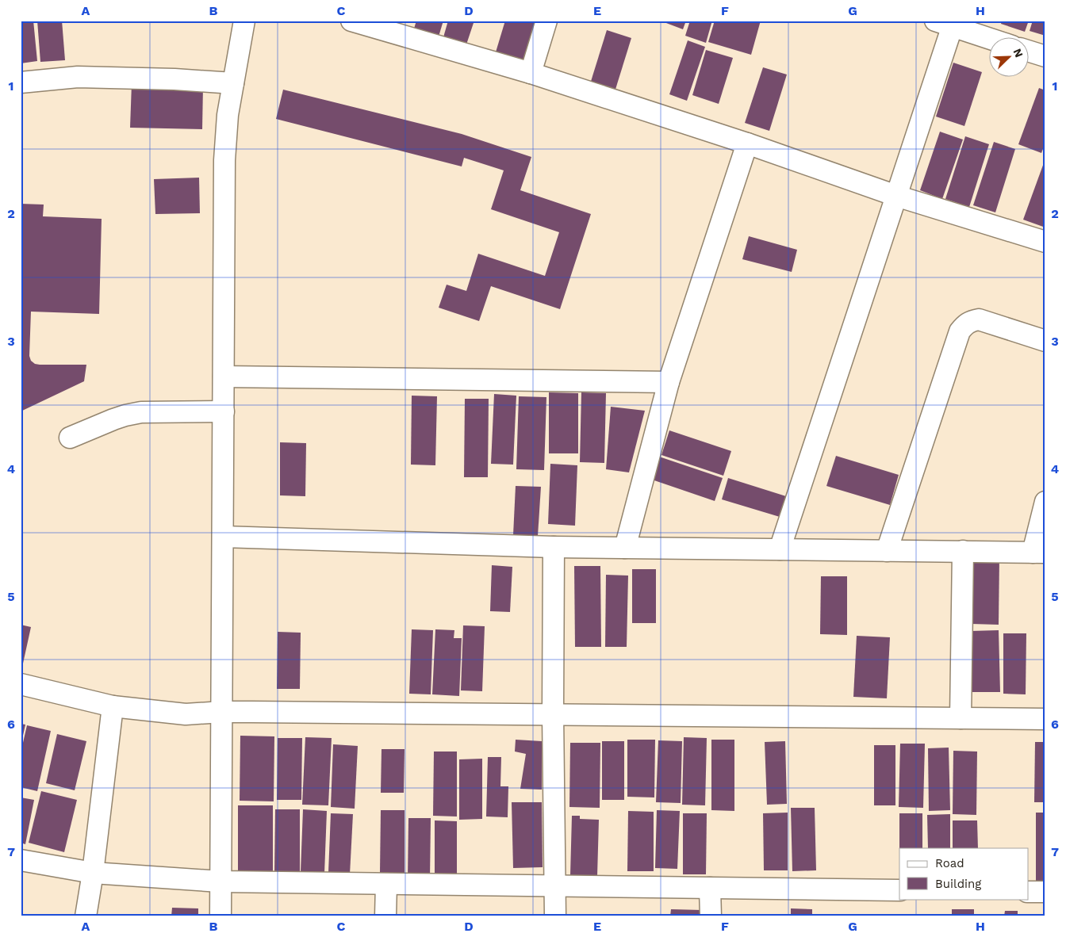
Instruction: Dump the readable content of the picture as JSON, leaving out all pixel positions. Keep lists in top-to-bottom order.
{
  "legend": ["Road", "Building"],
  "north": "top right",
  "grid": {
    "columns": [
      "A",
      "B",
      "C",
      "D",
      "E",
      "F",
      "G",
      "H"
    ],
    "rows": [
      "1",
      "2",
      "3",
      "4",
      "5",
      "6",
      "7"
    ]
  }
}
